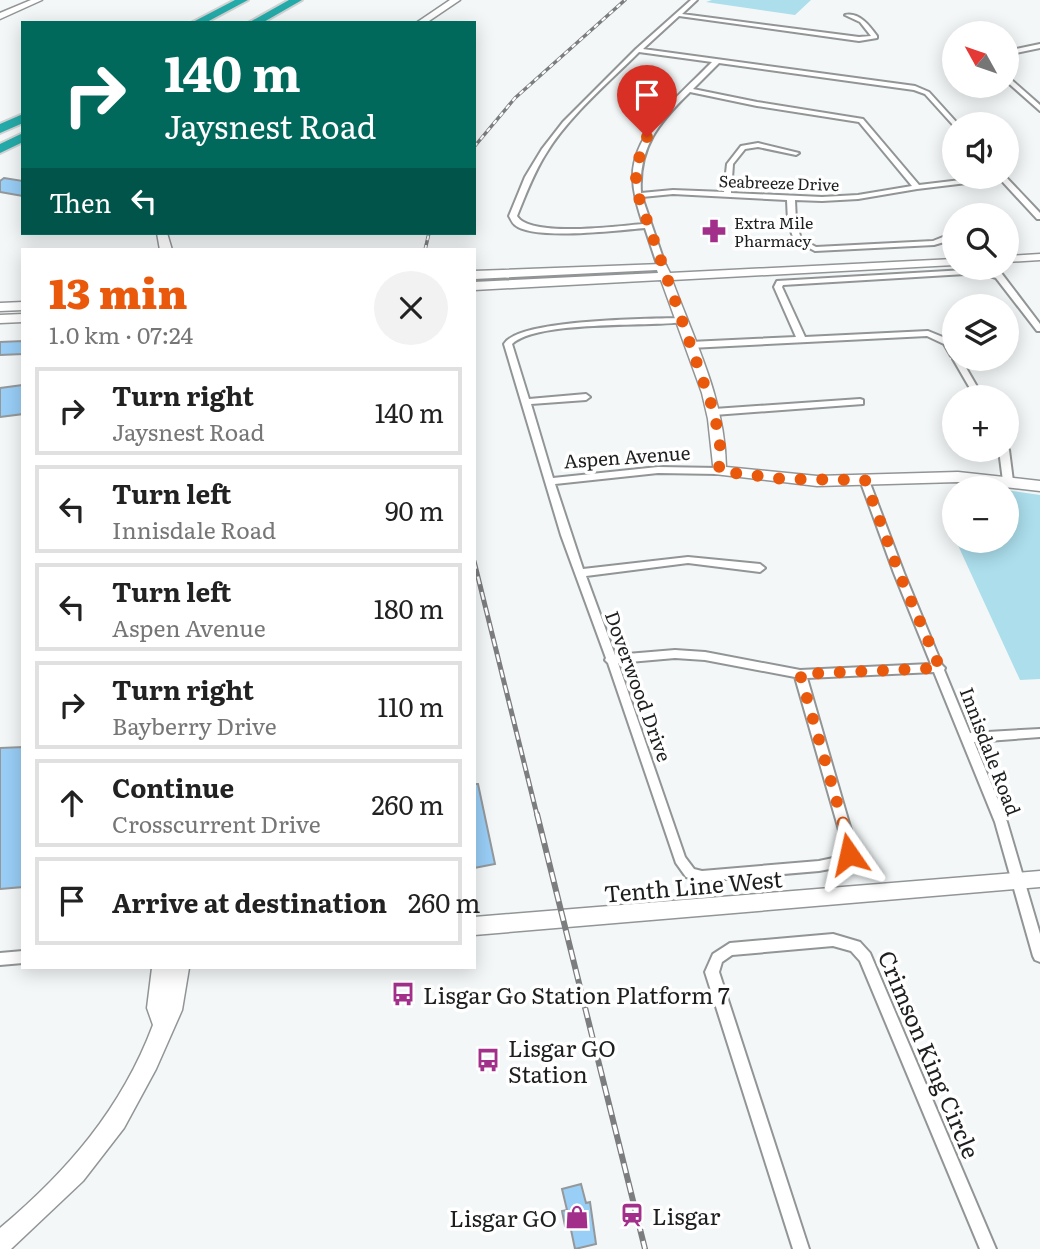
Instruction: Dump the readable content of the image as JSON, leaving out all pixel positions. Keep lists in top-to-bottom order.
{
  "streets": {
    "street": [
      "Seabreeze Drive",
      "Aspen Avenue",
      "Doverwood Drive",
      "Innisdale Road",
      "Tenth Line West",
      "Crimson King Circle"
    ]
  },
  "crossings": [
    ["Aspen Avenue", "Doverwood Drive"],
    ["Aspen Avenue", "Innisdale Road"],
    ["Innisdale Road", "Tenth Line West"]
  ],
  "places": {
    "pharmacy": ["Extra Mile Pharmacy"],
    "bus stop": ["Lisgar Go Station Platform 7", "Lisgar GO Station"],
    "station": ["Lisgar"],
    "shop": ["Lisgar GO"]
  },
  "north": "top left",
  "page": {
    "map_buttons": ["+", "−"],
    "turn": ["140 m", "Jaysnest Road"],
    "then": "Then",
    "heading": ["13 min", "1.0 km · 07:24"],
    "list": [
      {
        "name": "Turn right",
        "note": "Jaysnest Road",
        "value": "140 m"
      },
      {
        "name": "Turn left",
        "note": "Innisdale Road",
        "value": "90 m"
      },
      {
        "name": "Turn left",
        "note": "Aspen Avenue",
        "value": "180 m"
      },
      {
        "name": "Turn right",
        "note": "Bayberry Drive",
        "value": "110 m"
      },
      {
        "name": "Continue",
        "note": "Crosscurrent Drive",
        "value": "260 m"
      },
      {
        "name": "Arrive at destination",
        "value": "260 m"
      }
    ]
  }
}
